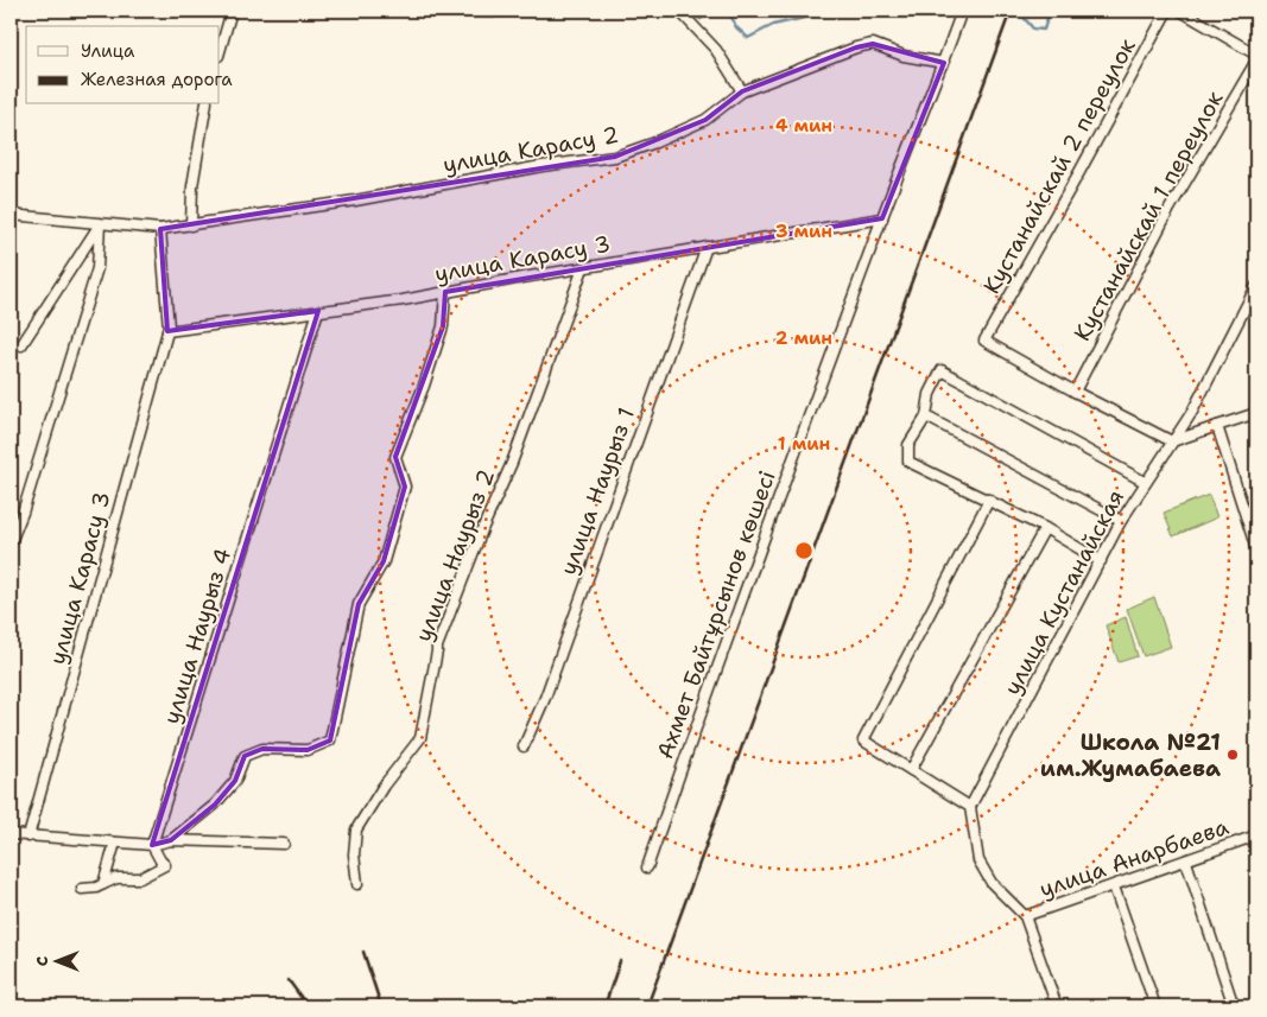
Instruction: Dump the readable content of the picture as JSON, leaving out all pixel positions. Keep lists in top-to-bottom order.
{
  "streets": {
    "street": [
      "улица Карасу 2",
      "Кустанайскай 2 переулок",
      "Кустанайскай 1 переулок",
      "улица Карасу 3",
      "улица Наурыз 1",
      "улица Наурыз 2",
      "улица Кустанайская",
      "Ахмет Байтұрсынов көшесі",
      "улица Наурыз 4",
      "улица Анарбаева"
    ]
  },
  "crossings": [
    ["улица Карасу 2", "улица Карасу 3"],
    ["улица Карасу 2", "Ахмет Байтұрсынов көшесі"],
    ["Кустанайскай 2 переулок", "Кустанайскай 1 переулок"],
    ["улица Карасу 3", "улица Наурыз 1"],
    ["улица Карасу 3", "улица Наурыз 2"],
    ["улица Карасу 3", "Ахмет Байтұрсынов көшесі"],
    ["улица Карасу 3", "улица Наурыз 4"]
  ],
  "places": ["Школа №21 им.Жумабаева"],
  "legend": ["Улица", "Железная дорога"],
  "north": "left",
  "rings": [
    "4 мин",
    "3 мин",
    "2 мин",
    "1 мин"
  ]
}
